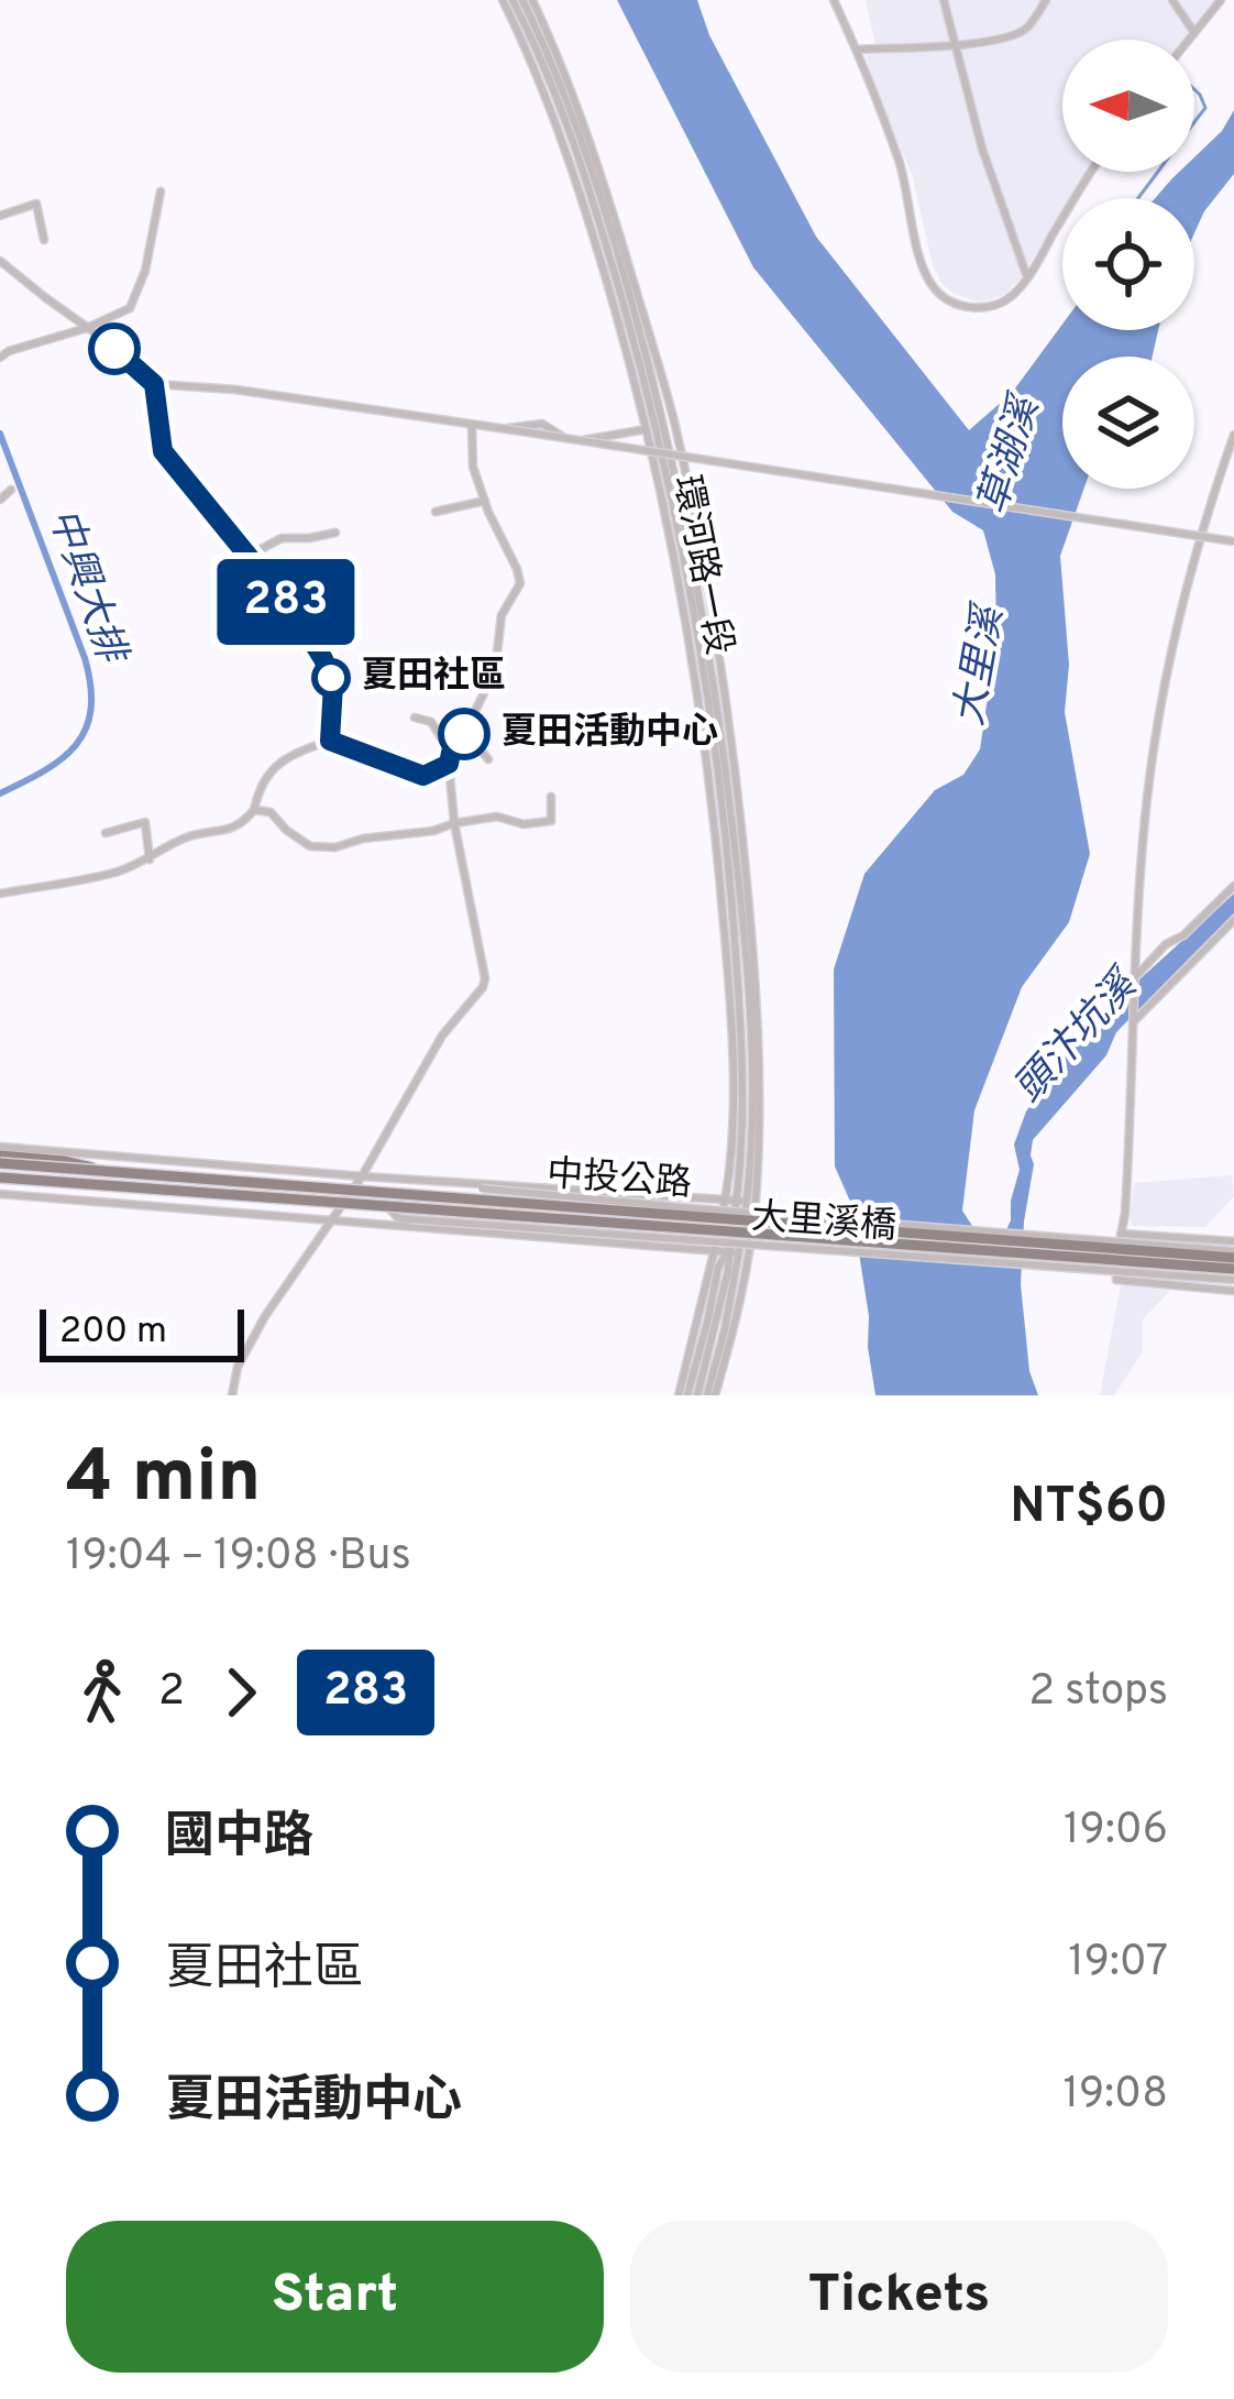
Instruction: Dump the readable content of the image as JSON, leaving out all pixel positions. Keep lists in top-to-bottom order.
{
  "streets": {
    "main road": ["中投公路"],
    "street": ["環河路一段", "大里溪橋"]
  },
  "crossings": [
    ["中投公路", "大里溪橋"]
  ],
  "water": [
    "草湖溪",
    "中興大排",
    "大里溪",
    "頭汴坑溪"
  ],
  "places": ["夏田社區", "夏田活動中心"],
  "lines": ["bus line 283"],
  "scale_bar": "200 m",
  "north": "left",
  "page": {
    "on_map": "283",
    "scale": "200 m",
    "heading": ["4 min", "19:04 – 19:08 · Bus", "NT$60"],
    "legs": ["2", "283", "2 stops"],
    "list": [
      {
        "name": "國中路",
        "value": "19:06"
      },
      {
        "name": "夏田社區",
        "value": "19:07"
      },
      {
        "name": "夏田活動中心",
        "value": "19:08"
      }
    ],
    "buttons": ["Start", "Tickets"]
  }
}
